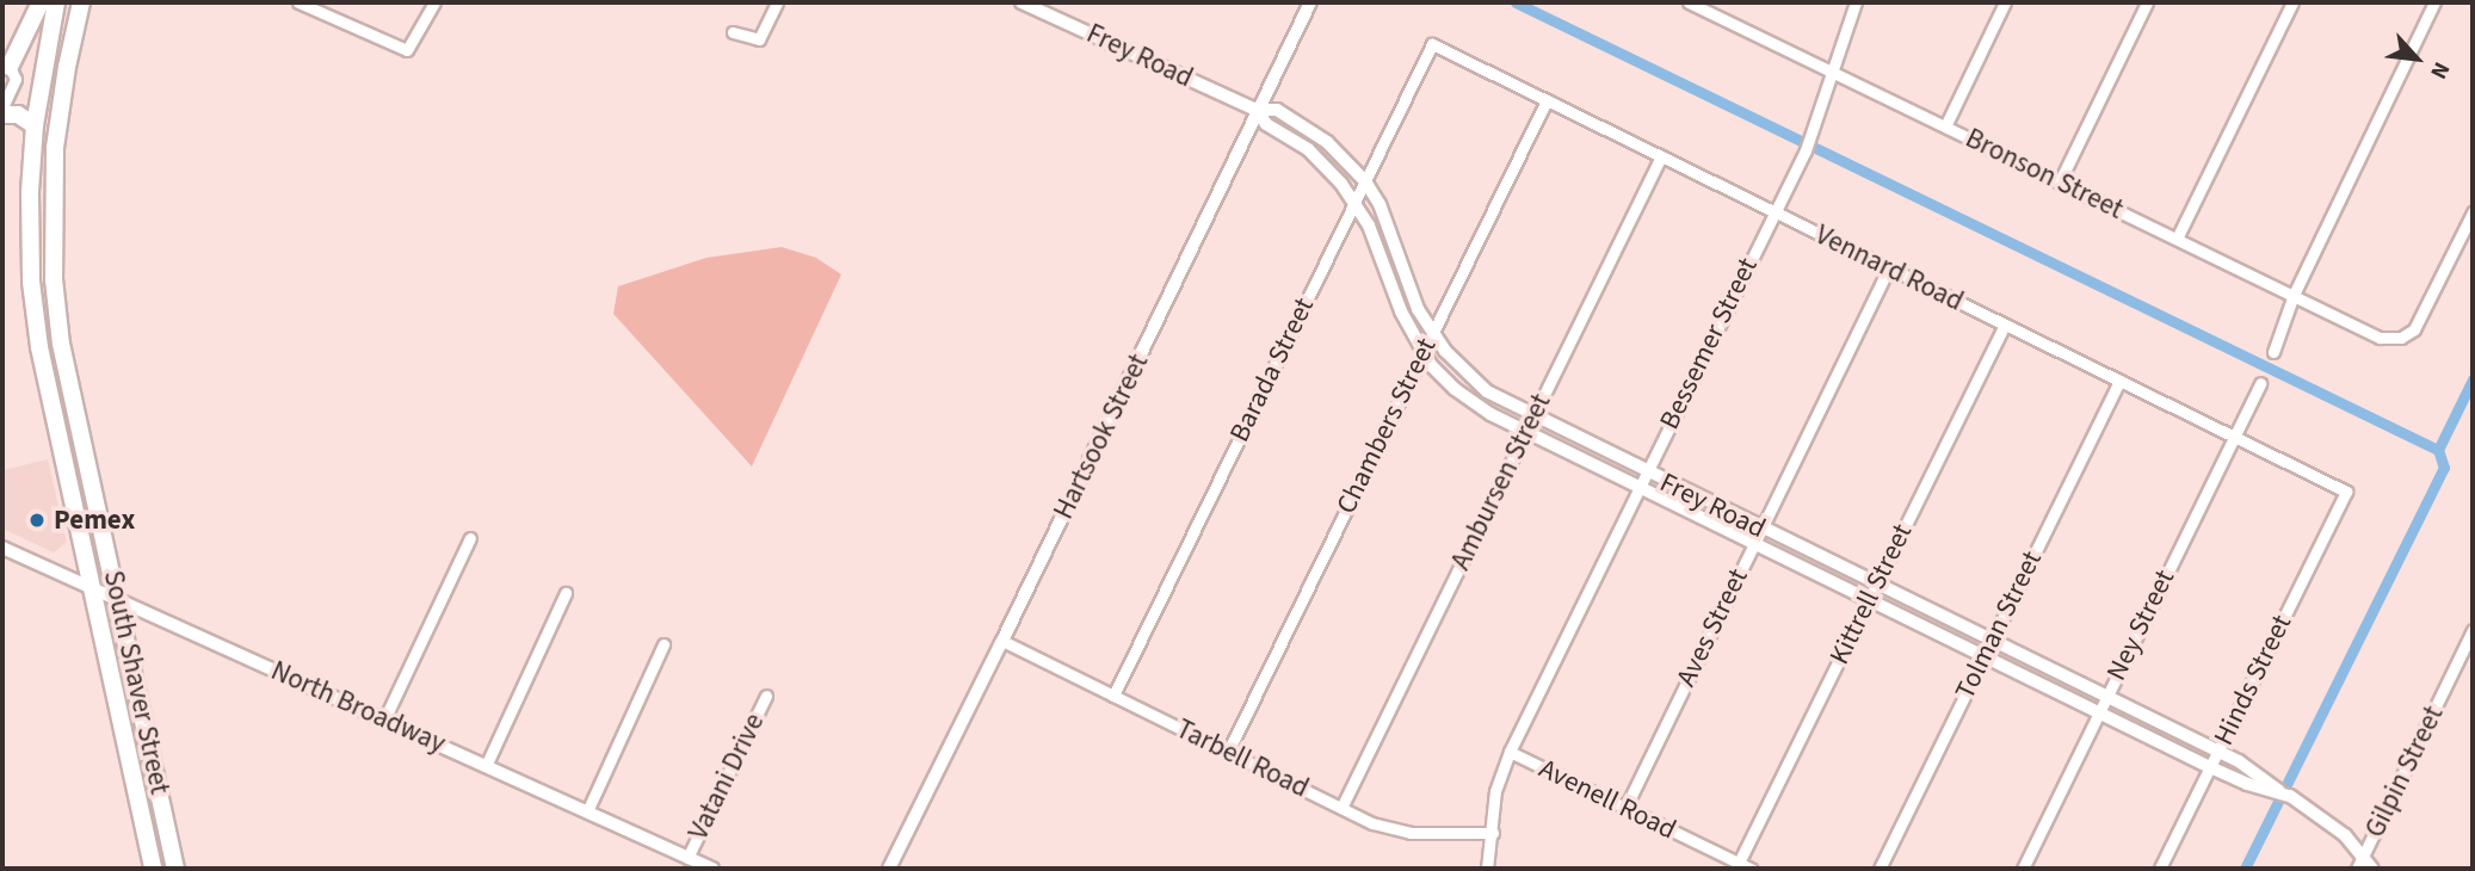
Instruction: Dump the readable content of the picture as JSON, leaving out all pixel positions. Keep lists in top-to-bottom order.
{
  "streets": {
    "main road": ["South Shaver Street"],
    "street": [
      "Frey Road",
      "Bronson Street",
      "Vennard Road",
      "Bessemer Street",
      "Barada Street",
      "Chambers Street",
      "Hartsook Street",
      "Ambursen Street",
      "Kittrell Street",
      "Tolman Street",
      "Ney Street",
      "Aves Street",
      "Hinds Street",
      "North Broadway",
      "Tarbell Road",
      "Gilpin Street",
      "Vatani Drive",
      "Avenell Road"
    ]
  },
  "crossings": [
    ["Frey Road", "Bessemer Street"],
    ["Frey Road", "Barada Street"],
    ["Frey Road", "Chambers Street"],
    ["Frey Road", "Hartsook Street"],
    ["Frey Road", "Ambursen Street"],
    ["Frey Road", "Kittrell Street"],
    ["Frey Road", "Tolman Street"],
    ["Frey Road", "Ney Street"],
    ["Frey Road", "Aves Street"],
    ["Frey Road", "Hinds Street"],
    ["Frey Road", "Gilpin Street"],
    ["Bronson Street", "Bessemer Street"],
    ["Vennard Road", "Bessemer Street"],
    ["Vennard Road", "Barada Street"],
    ["Vennard Road", "Chambers Street"],
    ["Vennard Road", "Ambursen Street"],
    ["Vennard Road", "Kittrell Street"],
    ["Vennard Road", "Tolman Street"],
    ["Vennard Road", "Ney Street"],
    ["Vennard Road", "Aves Street"],
    ["Vennard Road", "Hinds Street"],
    ["Bessemer Street", "Tarbell Road"],
    ["Bessemer Street", "Avenell Road"],
    ["Barada Street", "Tarbell Road"],
    ["Chambers Street", "Tarbell Road"],
    ["Hartsook Street", "Tarbell Road"],
    ["Ambursen Street", "Tarbell Road"],
    ["Kittrell Street", "Avenell Road"],
    ["Aves Street", "Avenell Road"],
    ["South Shaver Street", "North Broadway"],
    ["North Broadway", "Vatani Drive"]
  ],
  "places": ["Pemex"],
  "north": "bottom right"
}
